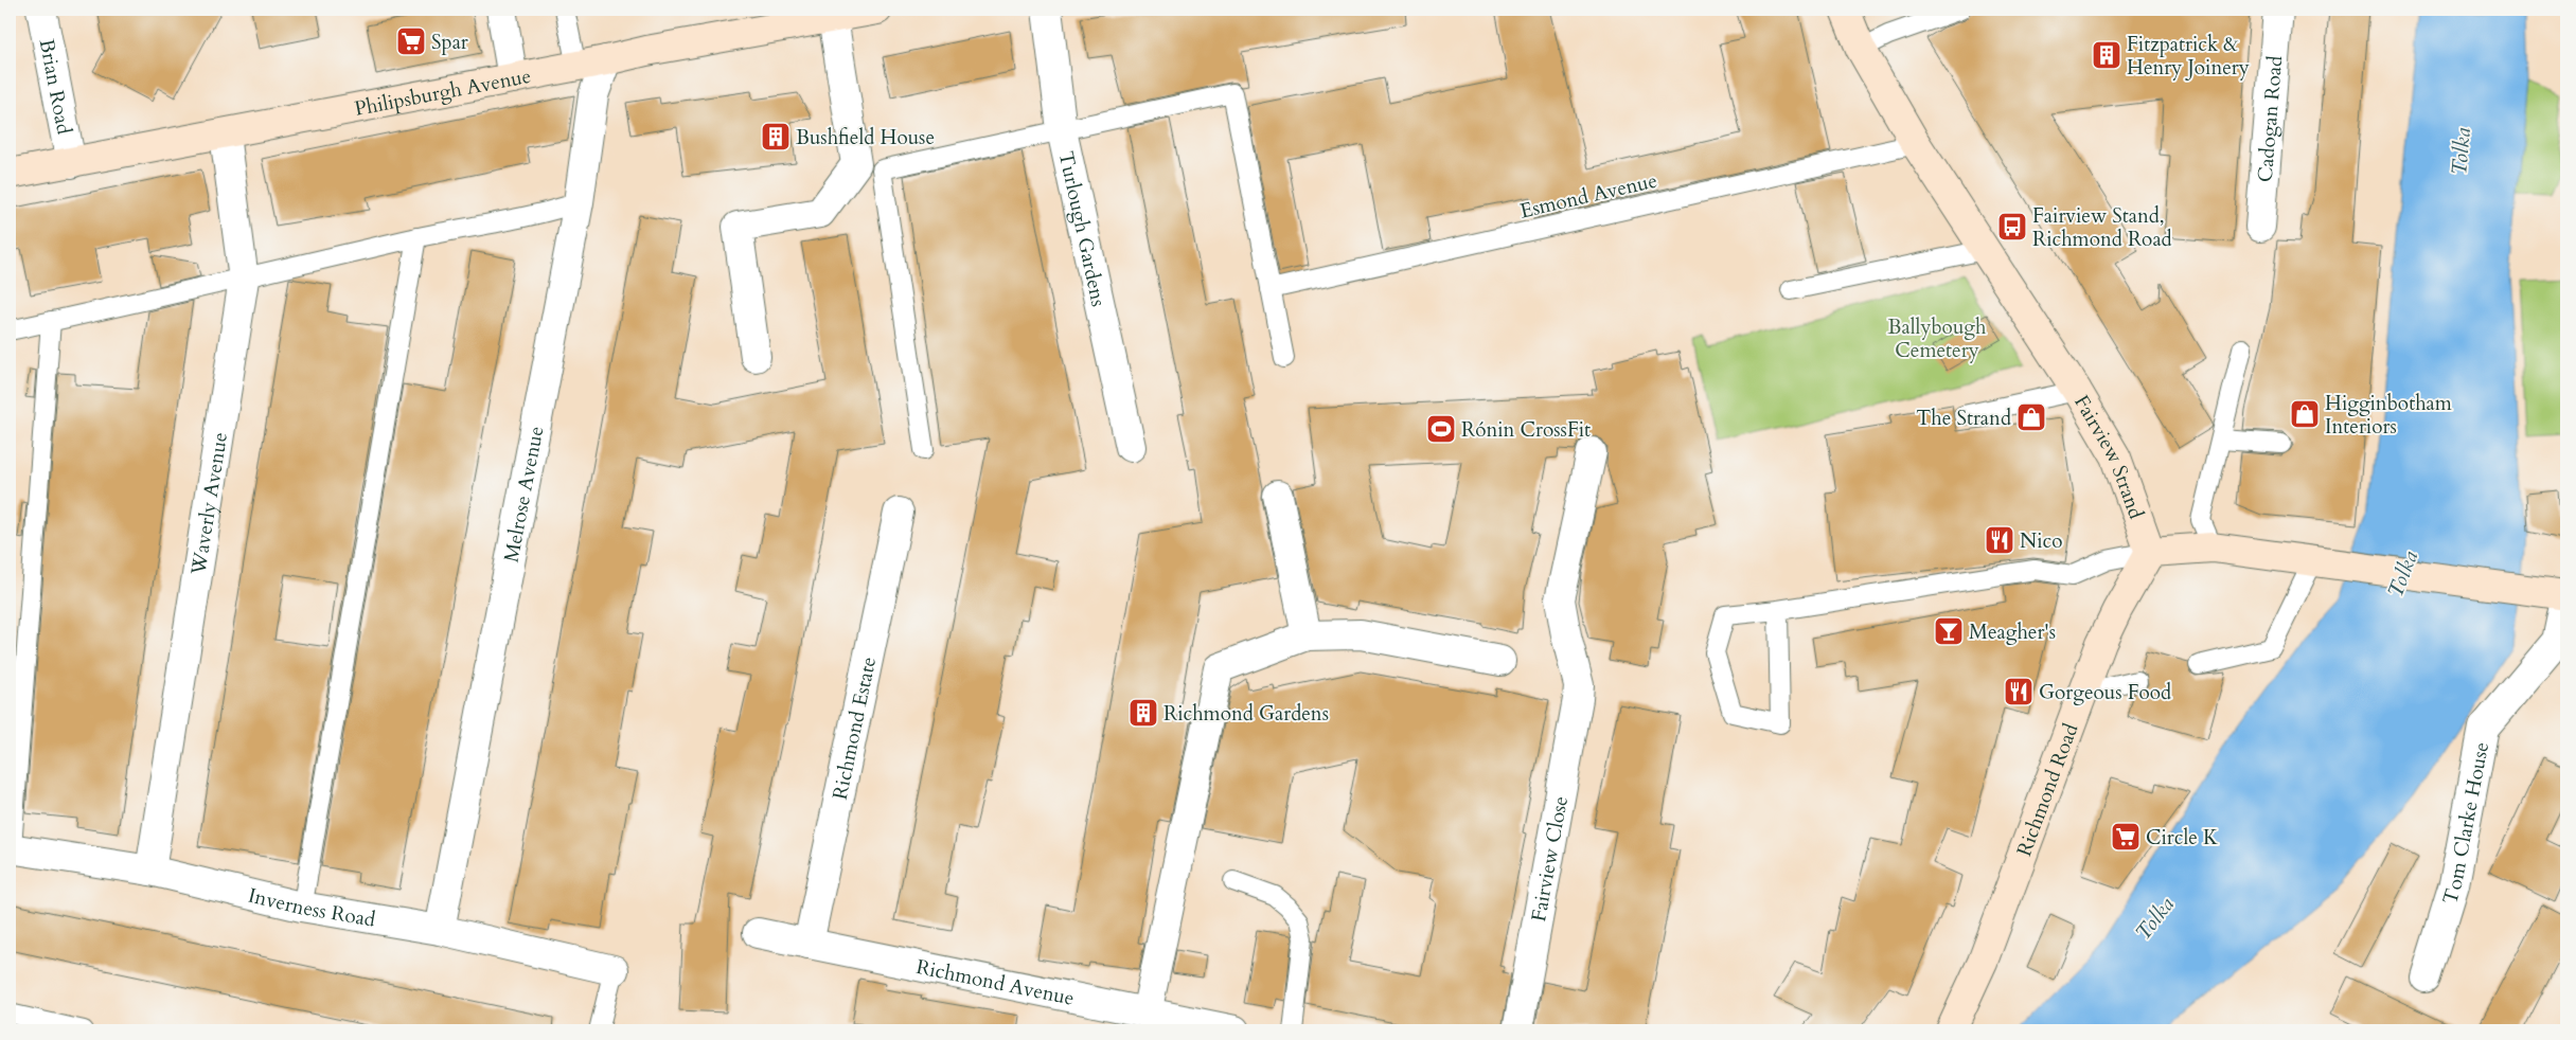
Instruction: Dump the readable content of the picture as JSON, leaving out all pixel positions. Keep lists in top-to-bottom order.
{
  "streets": {
    "street": [
      "Brian Road",
      "Philipsburgh Avenue",
      "Cadogan Road",
      "Turlough Gardens",
      "Fairview Strand",
      "Melrose Avenue",
      "Waverly Avenue",
      "Richmond Estate",
      "Richmond Road",
      "Tom Clarke House",
      "Fairview Close",
      "Inverness Road",
      "Richmond Avenue"
    ],
    "lane": ["Esmond Avenue"]
  },
  "crossings": [
    ["Brian Road", "Philipsburgh Avenue"],
    ["Philipsburgh Avenue", "Melrose Avenue"],
    ["Philipsburgh Avenue", "Waverly Avenue"],
    ["Esmond Avenue", "Fairview Strand"],
    ["Fairview Strand", "Richmond Road"],
    ["Melrose Avenue", "Inverness Road"],
    ["Waverly Avenue", "Inverness Road"],
    ["Richmond Estate", "Richmond Avenue"]
  ],
  "water": ["Tolka"],
  "parks": ["Ballybough Cemetery"],
  "places": {
    "supermarket": ["Spar", "Circle K"],
    "building": ["Fitzpatrick & Henry Joinery", "Bushfield House", "Richmond Gardens"],
    "bus stop": ["Fairview Stand, Richmond Road"],
    "shop": ["Higginbotham Interiors", "The Strand"],
    "sports": ["Rónin CrossFit"],
    "restaurant": ["Nico", "Gorgeous Food"],
    "bar": ["Meagher's"]
  }
}
